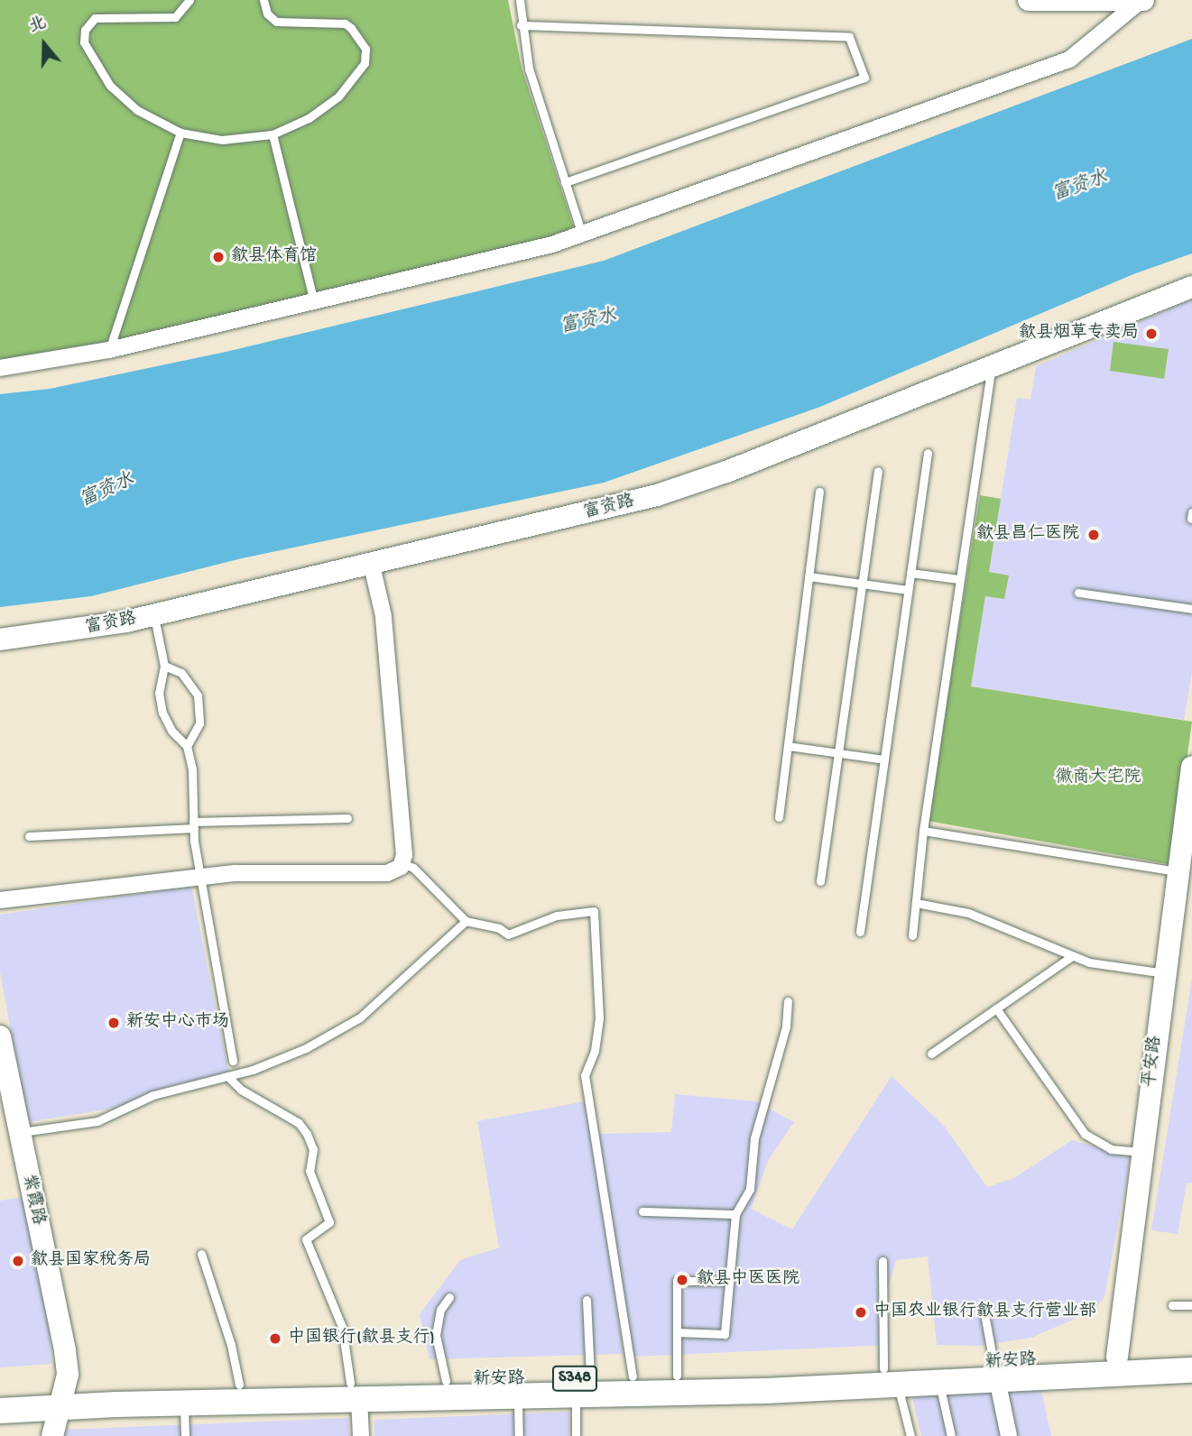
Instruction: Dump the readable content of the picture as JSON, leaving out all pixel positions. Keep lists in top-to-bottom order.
{
  "streets": {
    "main road": ["新安路", "S348"],
    "street": ["富资路", "平安路", "紫霞路"]
  },
  "crossings": [
    ["平安路", "新安路"],
    ["紫霞路", "新安路"],
    ["新安路", "S348"]
  ],
  "water": ["富资水"],
  "parks": ["徽商大宅院"],
  "places": [
    "歙县体育馆",
    "歙县烟草专卖局",
    "歙县昌仁医院",
    "新安中心市场",
    "歙县国家税务局",
    "歙县中医医院",
    "中国农业银行歙县支行营业部",
    "中国银行(歙县支行)"
  ],
  "north": "top"
}
